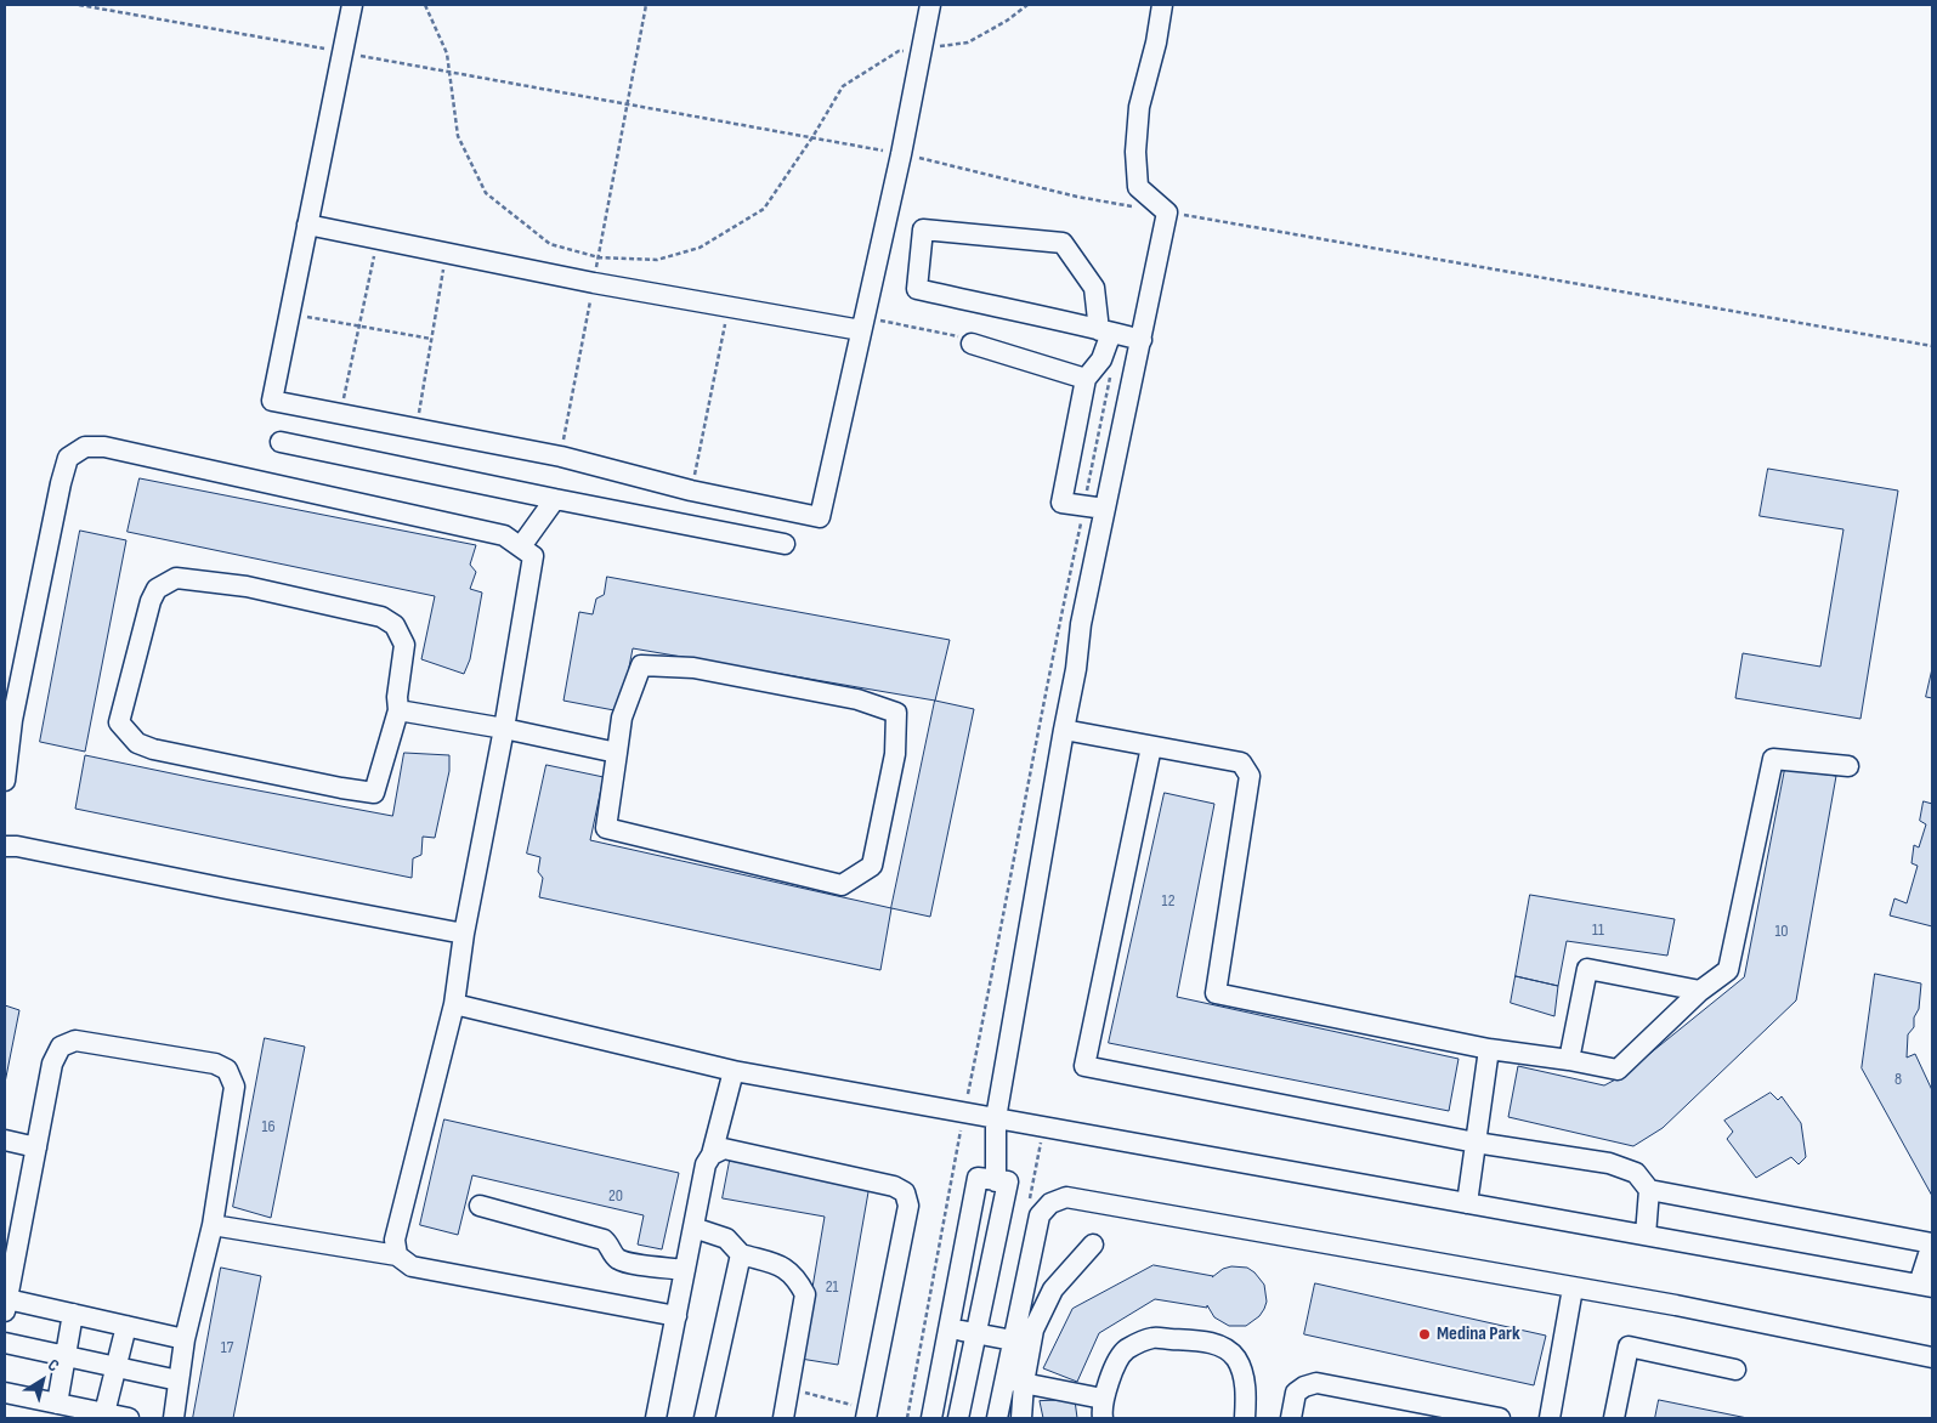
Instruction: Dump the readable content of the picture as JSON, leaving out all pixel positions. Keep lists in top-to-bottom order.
{
  "places": ["Medina Park"],
  "house_numbers": [
    "12",
    "11",
    "10",
    "8",
    "16",
    "20",
    "21",
    "17"
  ],
  "north": "top right"
}
